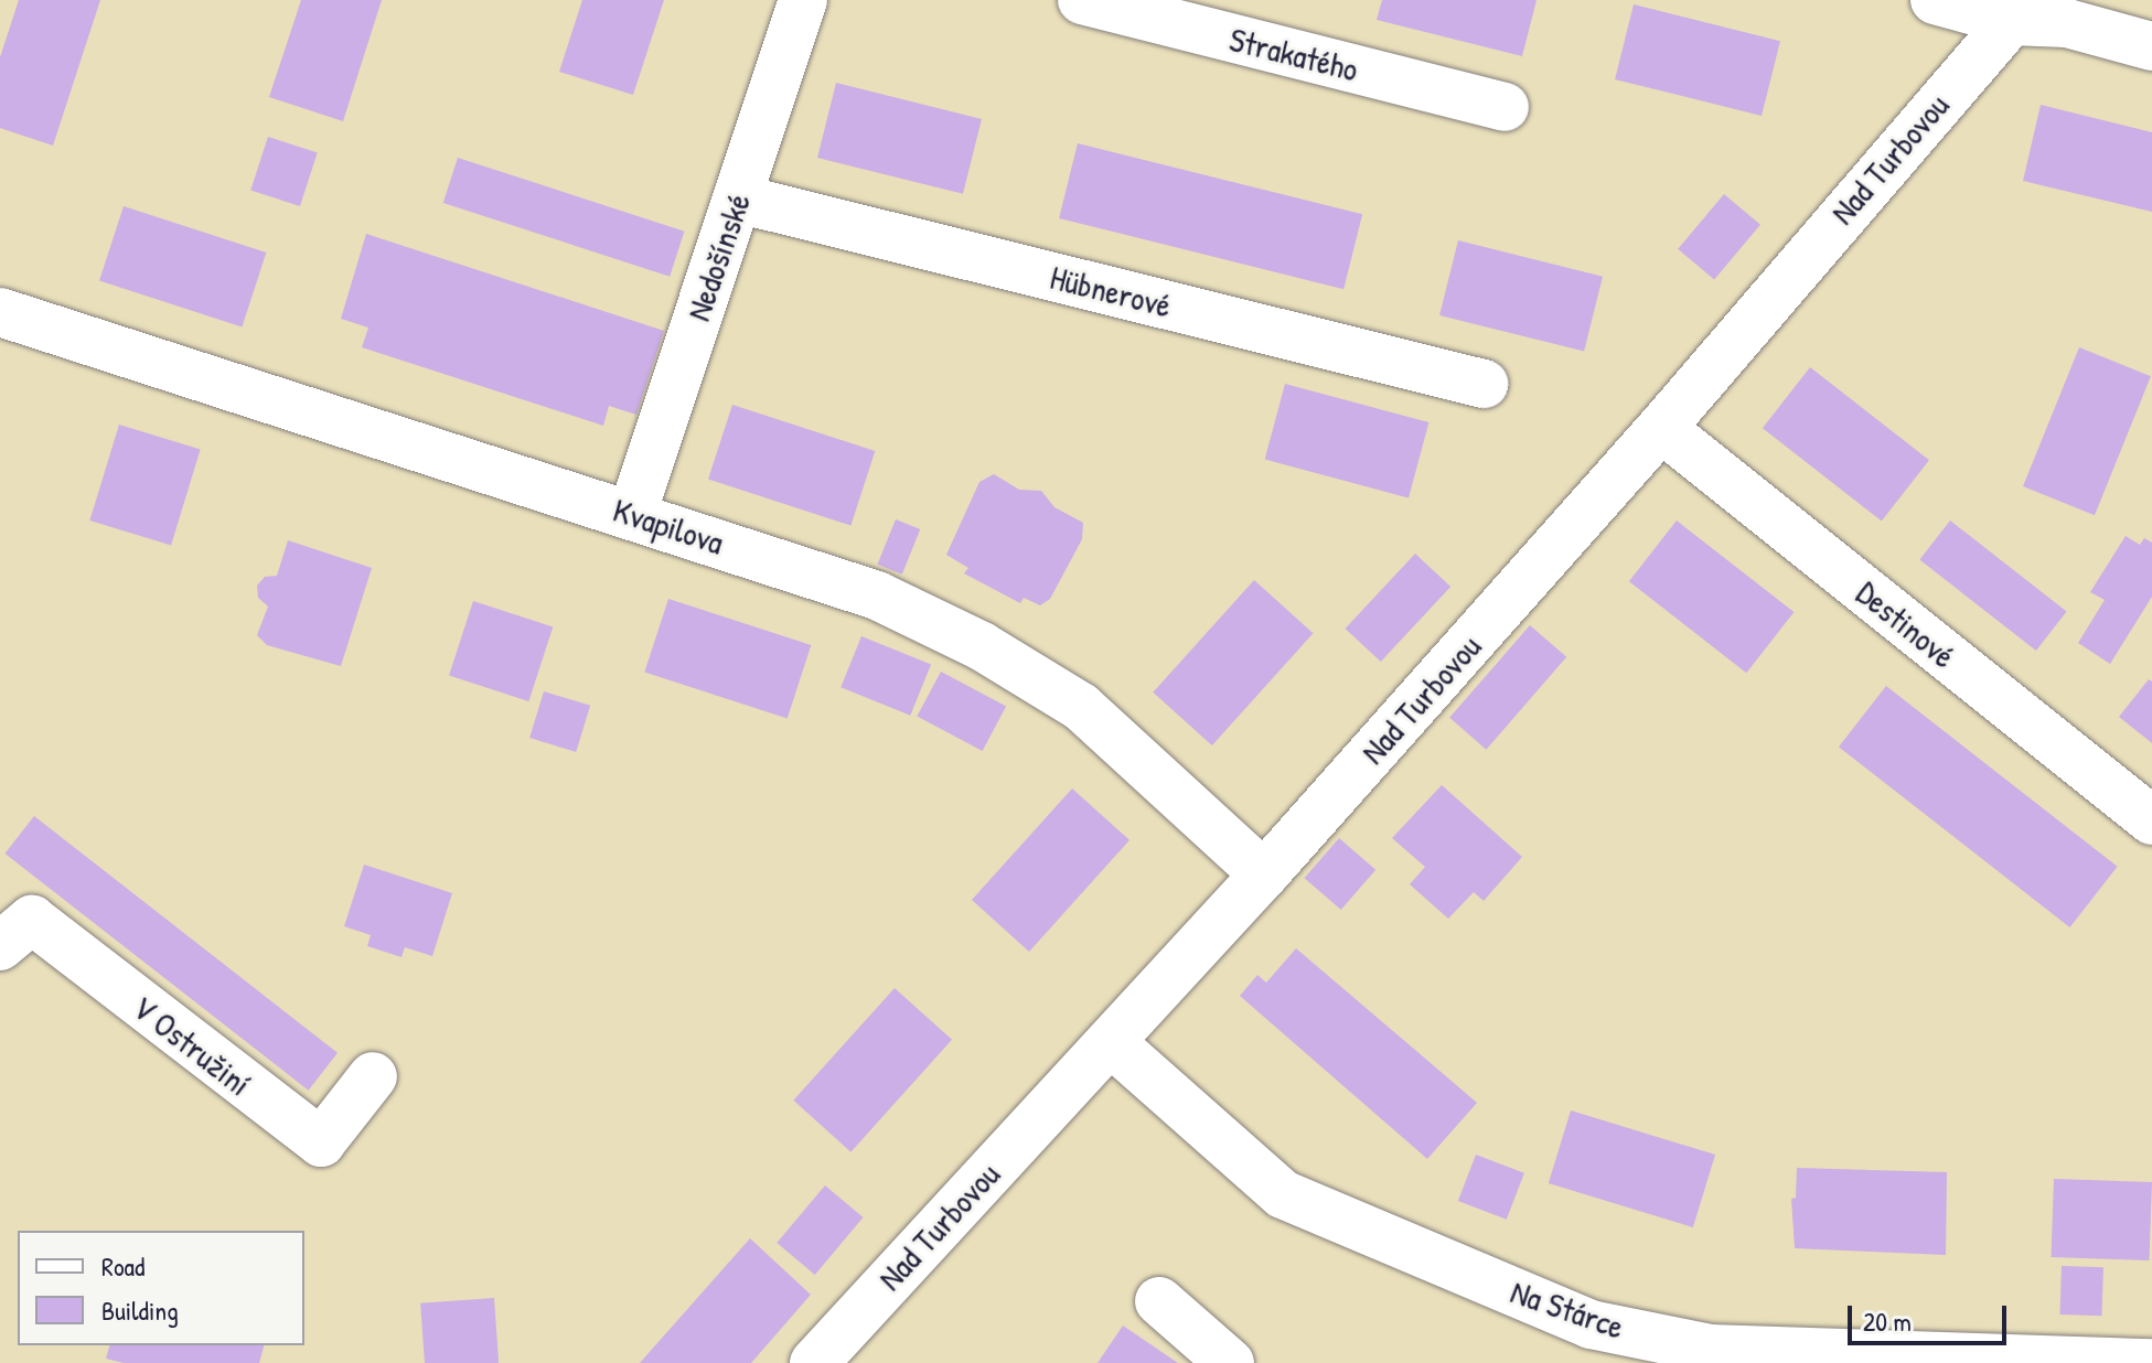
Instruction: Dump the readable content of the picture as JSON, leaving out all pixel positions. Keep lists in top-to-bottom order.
{
  "streets": {
    "street": [
      "Strakatého",
      "Nad Turbovou",
      "Nedošínské",
      "Hübnerové",
      "Kvapilova",
      "Destinové",
      "V Ostružiní",
      "Na Stárce"
    ]
  },
  "crossings": [
    ["Nad Turbovou", "Kvapilova"],
    ["Nad Turbovou", "Destinové"],
    ["Nad Turbovou", "Na Stárce"],
    ["Nedošínské", "Hübnerové"],
    ["Nedošínské", "Kvapilova"]
  ],
  "legend": ["Road", "Building"],
  "scale_bar": "20 m"
}
